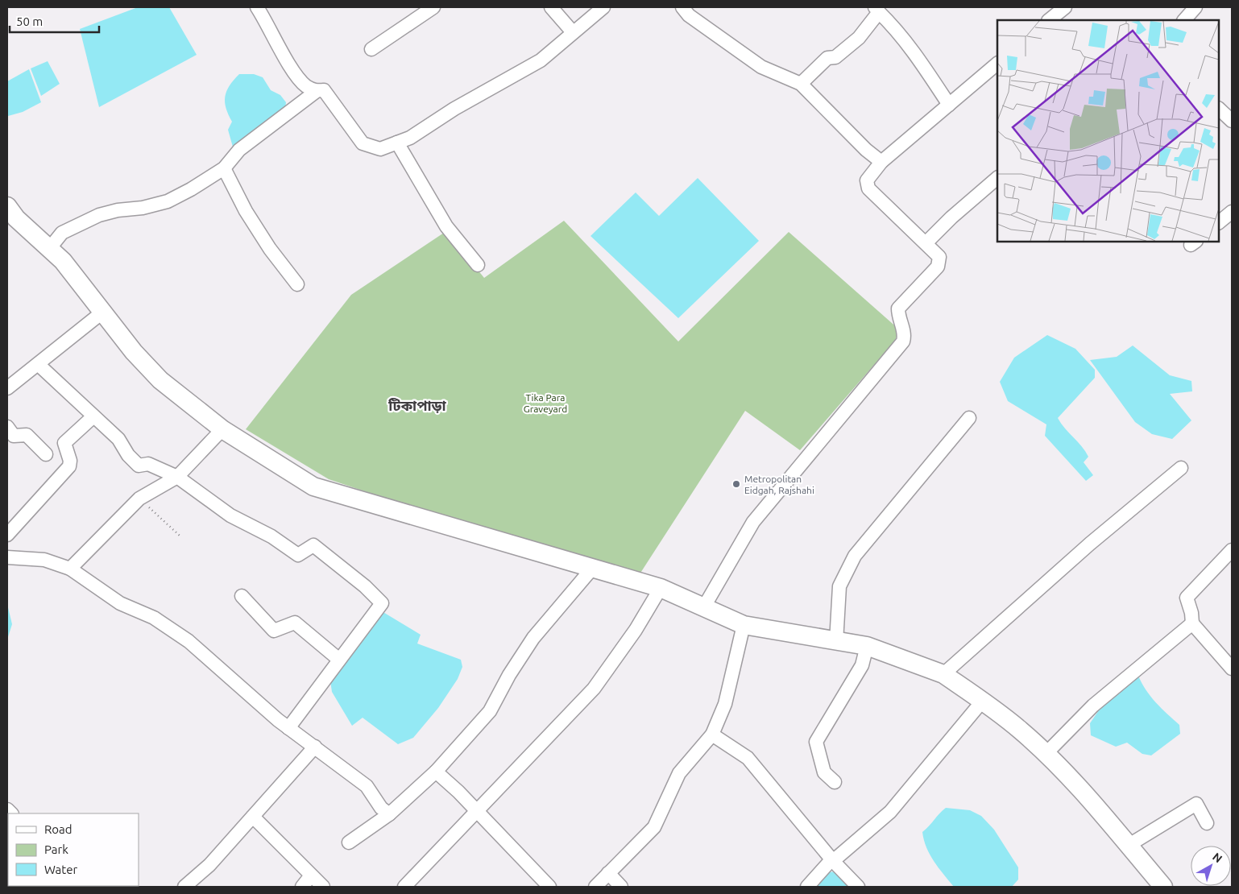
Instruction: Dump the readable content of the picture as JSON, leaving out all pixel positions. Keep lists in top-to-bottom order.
{
  "districts": ["টিকাপাড়া"],
  "parks": ["Tika Para Graveyard"],
  "places": ["Metropolitan Eidgah, Rajshahi"],
  "legend": ["Road", "Park", "Water"],
  "scale_bar": "50 m",
  "north": "top right"
}
